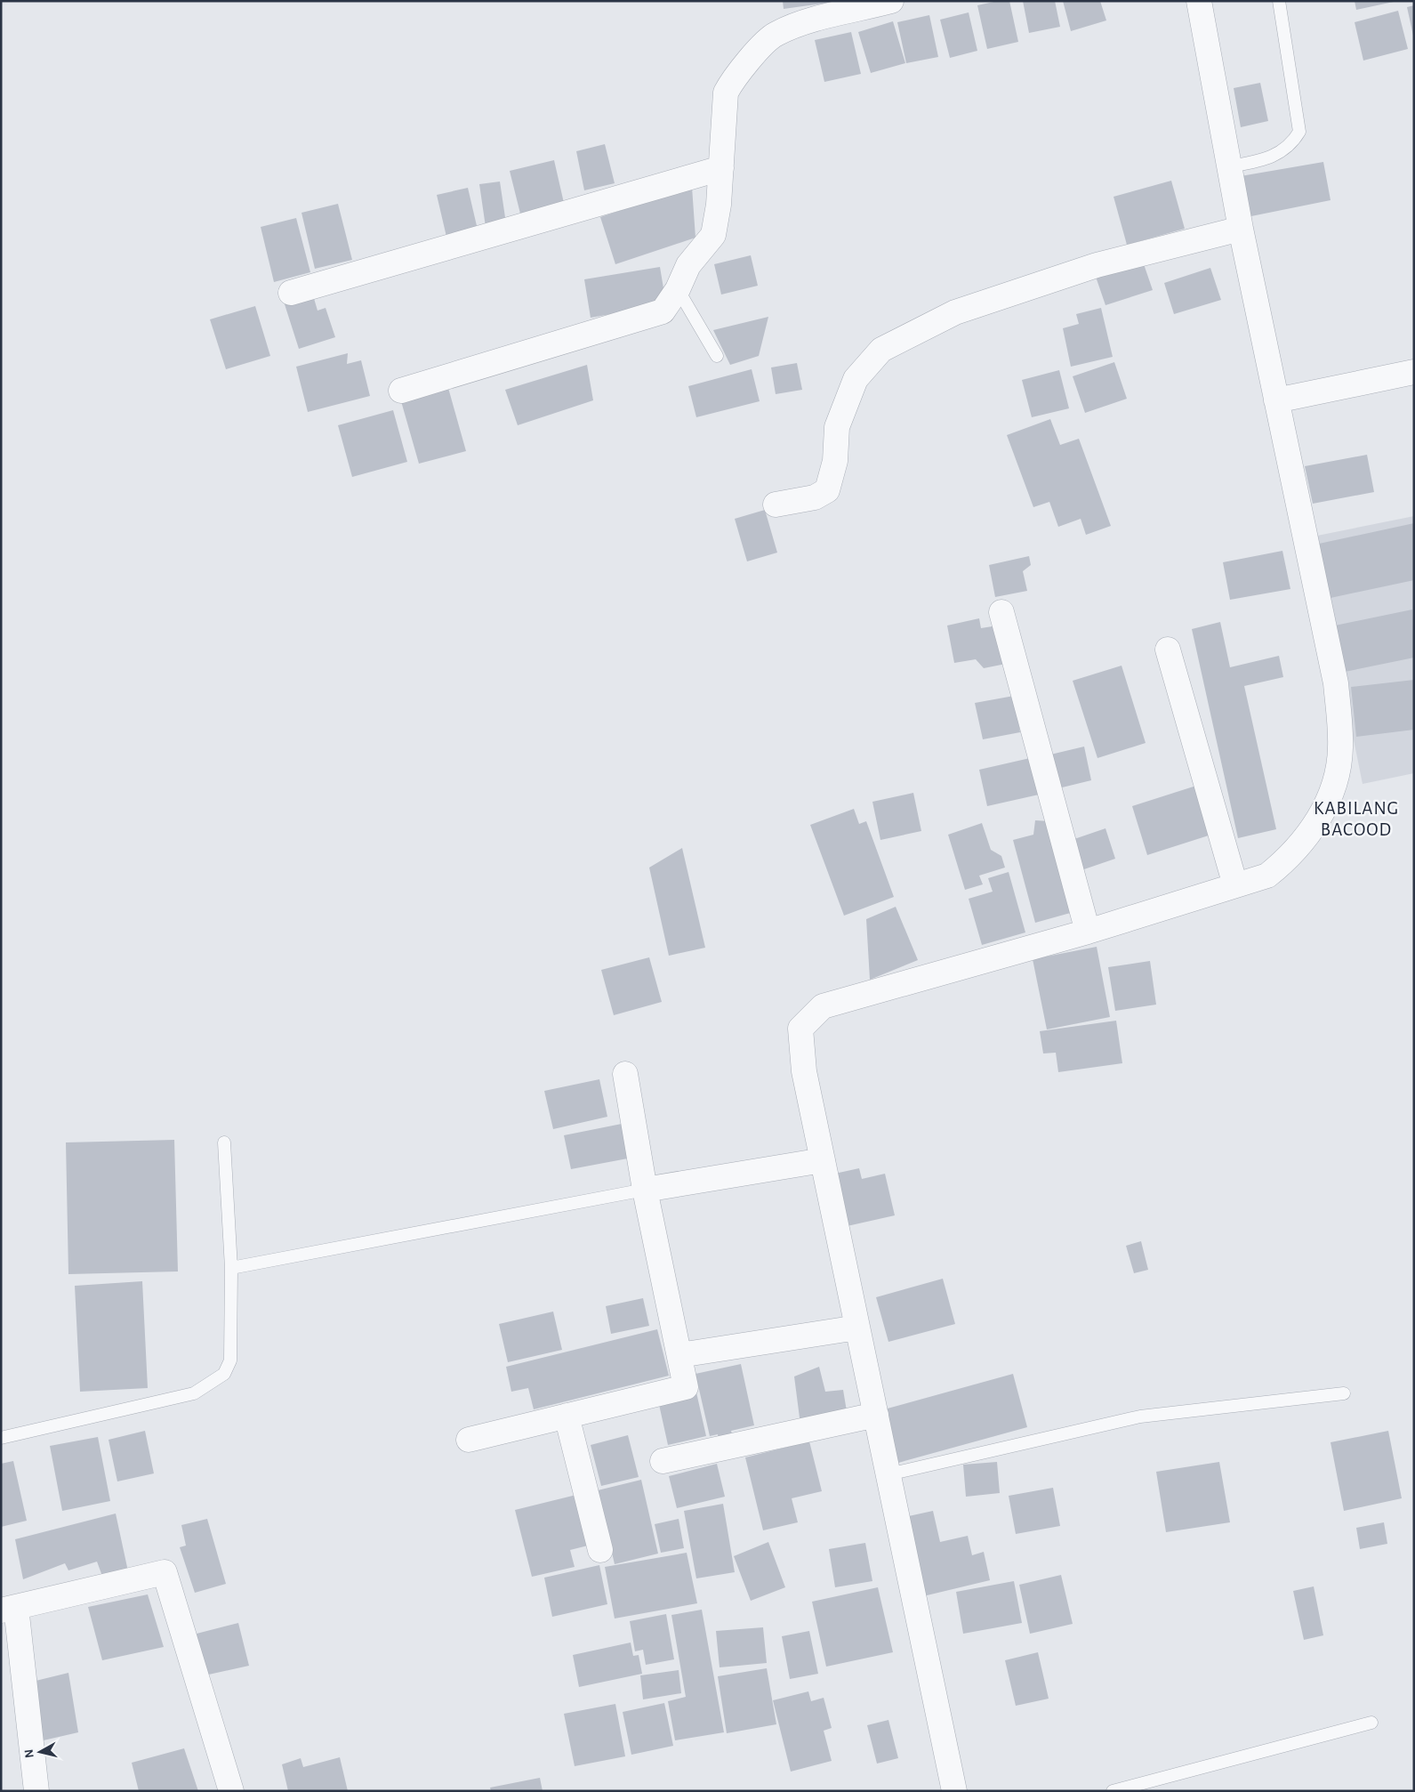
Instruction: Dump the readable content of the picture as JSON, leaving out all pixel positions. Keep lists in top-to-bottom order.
{
  "districts": ["KABILANG BACOOD"],
  "north": "left"
}
